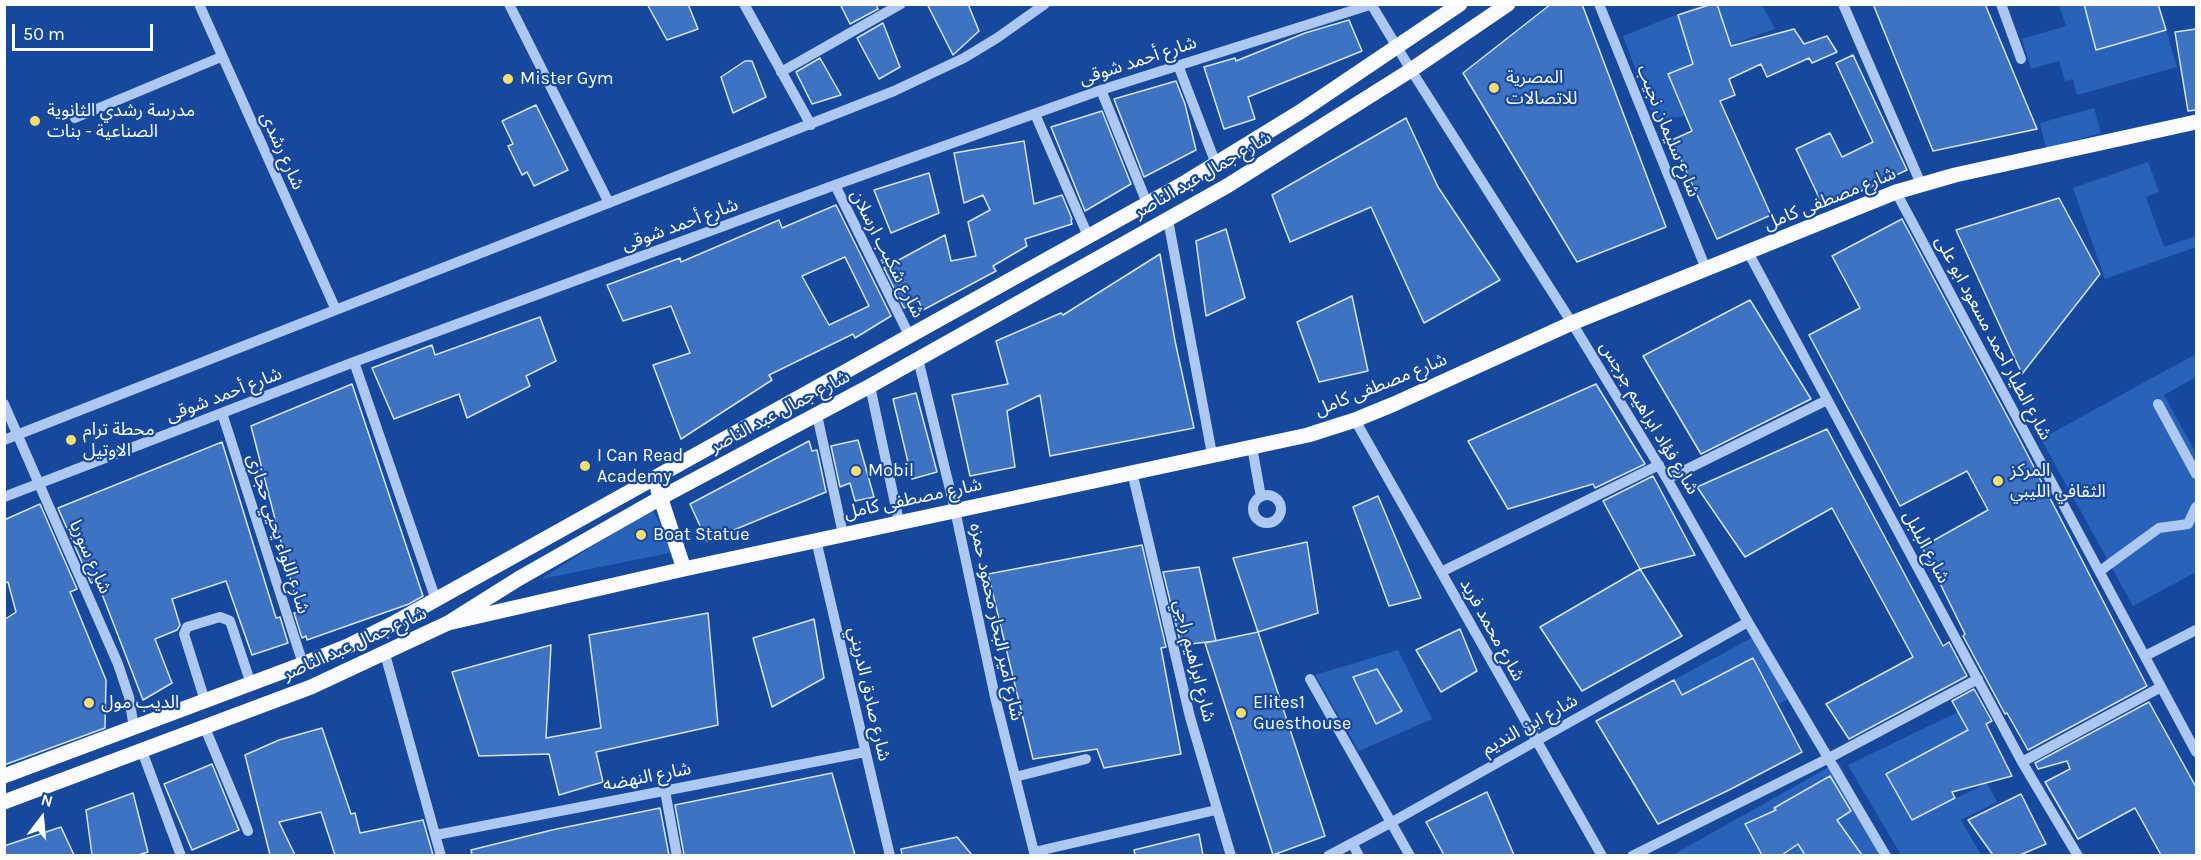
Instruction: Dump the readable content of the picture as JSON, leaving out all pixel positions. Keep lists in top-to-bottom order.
{
  "streets": {
    "main road": ["شارع جمال عبد الناصر", "شارع مصطفى كامل"],
    "street": [
      "شارع أحمد شوقى",
      "شارع سليمان نجيب",
      "شارع رشدى",
      "شارع شكيب ارسلان",
      "شارع الطيار احمد مسعود ابو على",
      "شارع فؤاد ابراهيم جرجس",
      "شارع اللواء يحيي حجازى",
      "شارع البلبل",
      "شارع سوريا",
      "شارع امير البحار محمود حمزه",
      "شارع محمد فريد",
      "شارع ابراهيم راجي",
      "شارع صادق الدريني",
      "شارع ابن النديم",
      "شارع النهضه"
    ]
  },
  "crossings": [
    ["شارع أحمد شوقى", "شارع شكيب ارسلان"],
    ["شارع أحمد شوقى", "شارع فؤاد ابراهيم جرجس"],
    ["شارع أحمد شوقى", "شارع اللواء يحيي حجازى"],
    ["شارع أحمد شوقى", "شارع سوريا"],
    ["شارع سليمان نجيب", "شارع مصطفى كامل"],
    ["شارع جمال عبد الناصر", "شارع مصطفى كامل"],
    ["شارع جمال عبد الناصر", "شارع شكيب ارسلان"],
    ["شارع جمال عبد الناصر", "شارع فؤاد ابراهيم جرجس"],
    ["شارع جمال عبد الناصر", "شارع اللواء يحيي حجازى"],
    ["شارع جمال عبد الناصر", "شارع سوريا"],
    ["شارع جمال عبد الناصر", "شارع امير البحار محمود حمزه"],
    ["شارع مصطفى كامل", "شارع الطيار احمد مسعود ابو على"],
    ["شارع مصطفى كامل", "شارع فؤاد ابراهيم جرجس"],
    ["شارع مصطفى كامل", "شارع البلبل"],
    ["شارع مصطفى كامل", "شارع امير البحار محمود حمزه"],
    ["شارع مصطفى كامل", "شارع محمد فريد"],
    ["شارع مصطفى كامل", "شارع ابراهيم راجي"],
    ["شارع مصطفى كامل", "شارع صادق الدريني"],
    ["شارع فؤاد ابراهيم جرجس", "شارع ابن النديم"],
    ["شارع محمد فريد", "شارع ابن النديم"],
    ["شارع صادق الدريني", "شارع النهضه"]
  ],
  "places": [
    "Mister Gym",
    "المصرية للاتصالات",
    "مدرسة رشدي الثانوية الصناعية - بنات",
    "محطة ترام الاوتيل",
    "I Can Read Academy",
    "Mobil",
    "المركز الثقافي الليبي",
    "Boat Statue",
    "الديب مول",
    "Elites1 Guesthouse"
  ],
  "scale_bar": "50 m",
  "north": "top"
}
